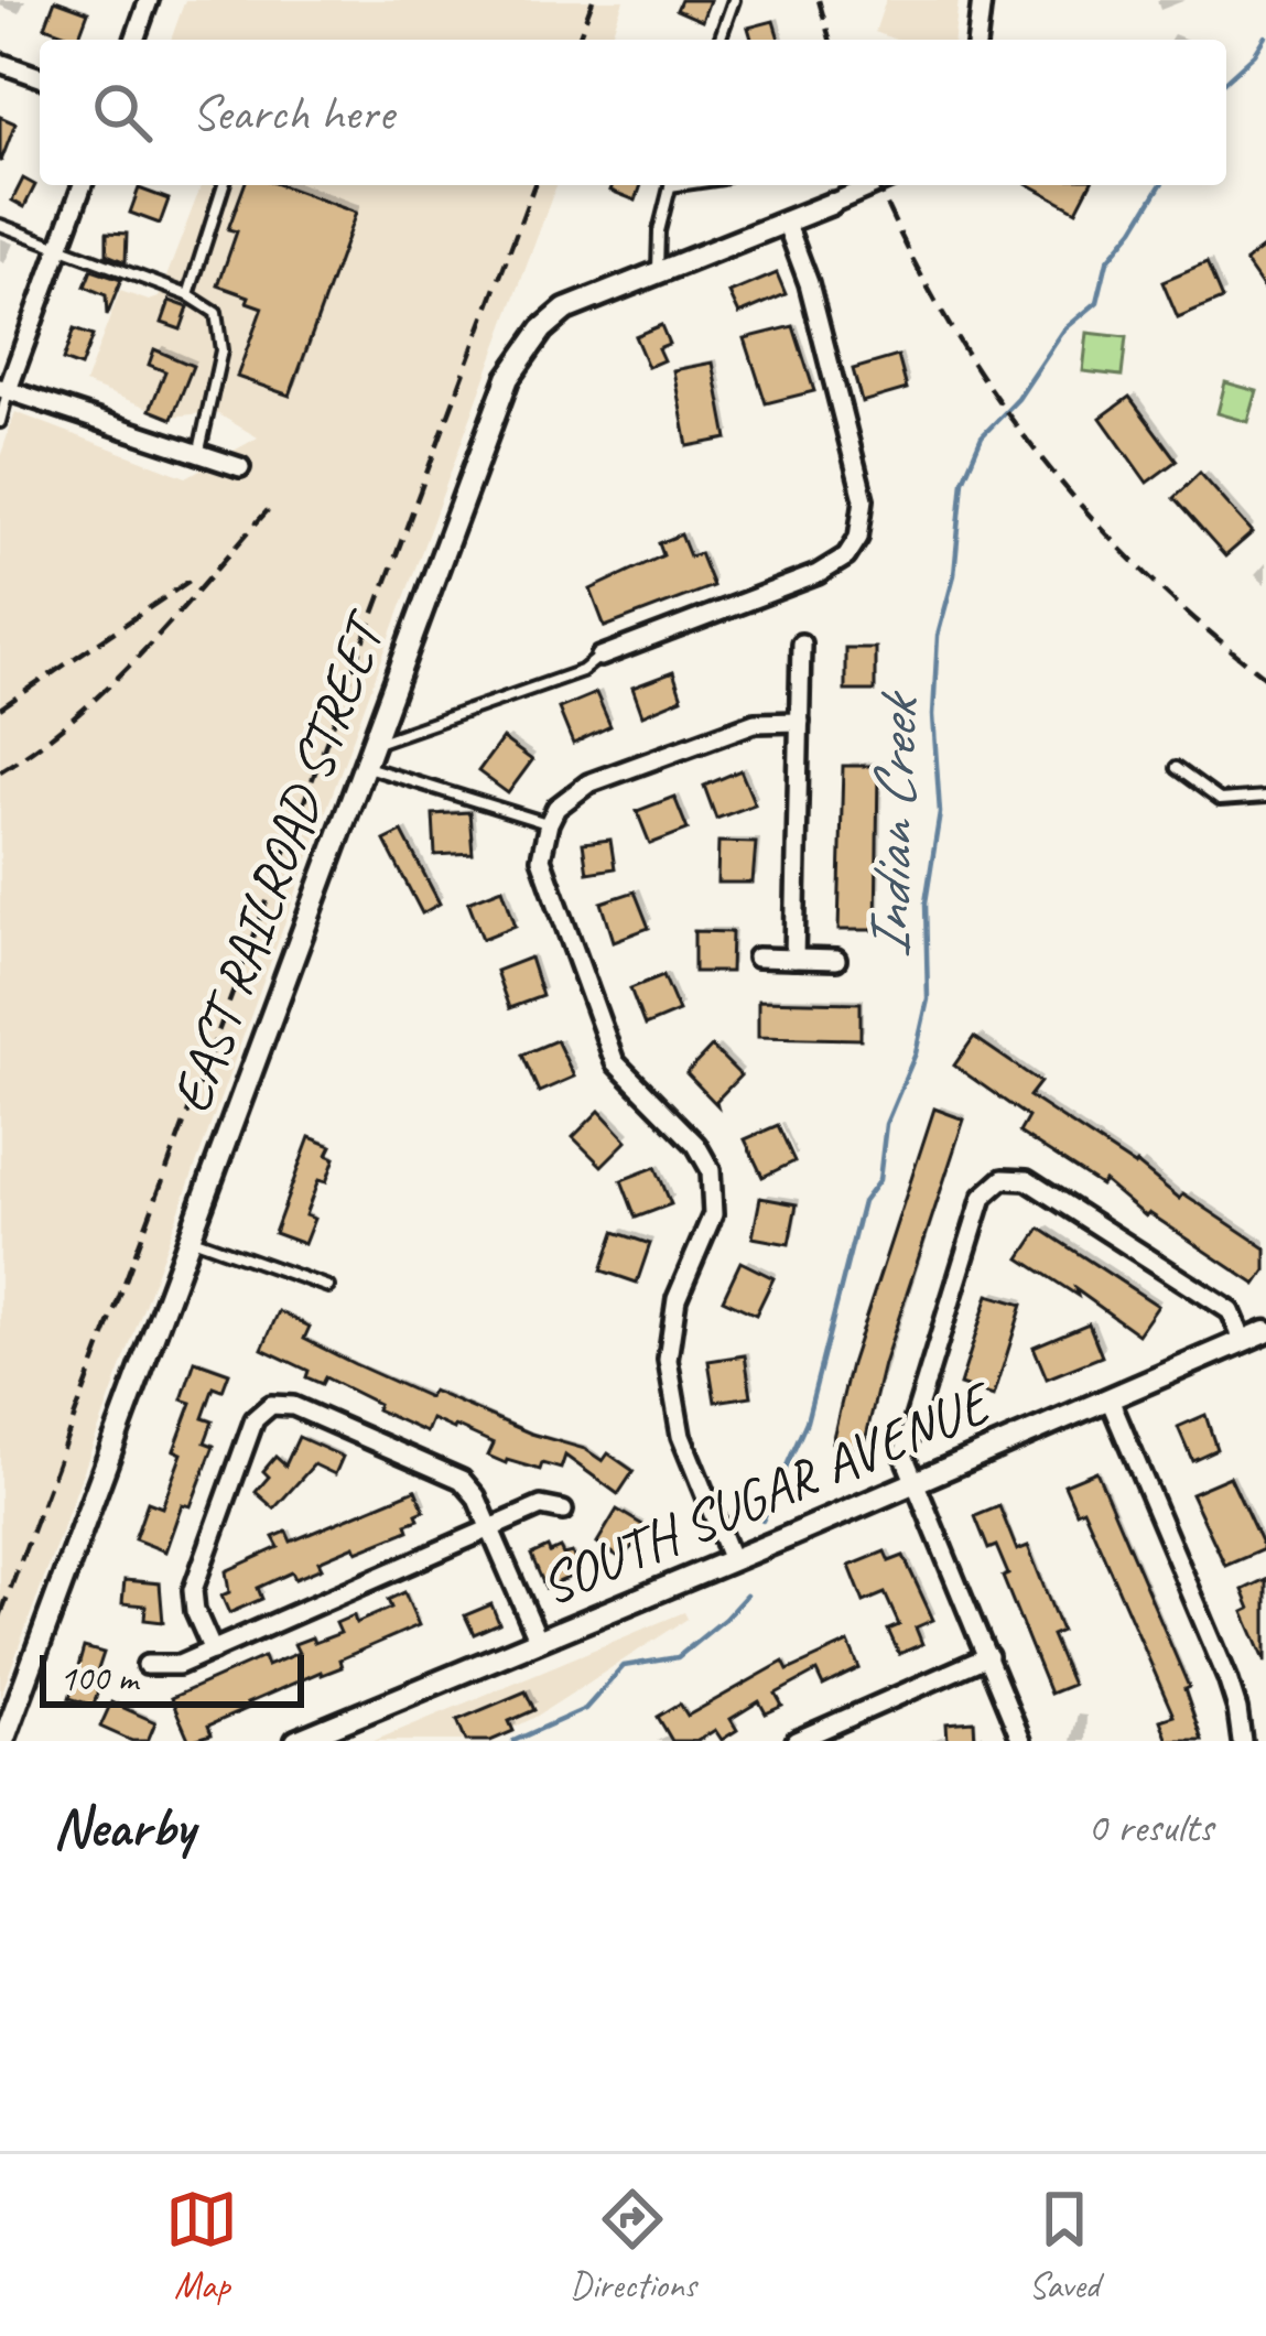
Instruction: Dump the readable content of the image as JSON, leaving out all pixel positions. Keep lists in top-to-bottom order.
{
  "streets": {
    "street": ["EAST RAILROAD STREET", "SOUTH SUGAR AVENUE"]
  },
  "water": ["Indian Creek"],
  "scale_bar": "100 m",
  "page": {
    "search": "Search here",
    "scale": "100 m",
    "heading": ["Nearby", "0 results"],
    "nav": ["Map", "Directions", "Saved"]
  }
}
